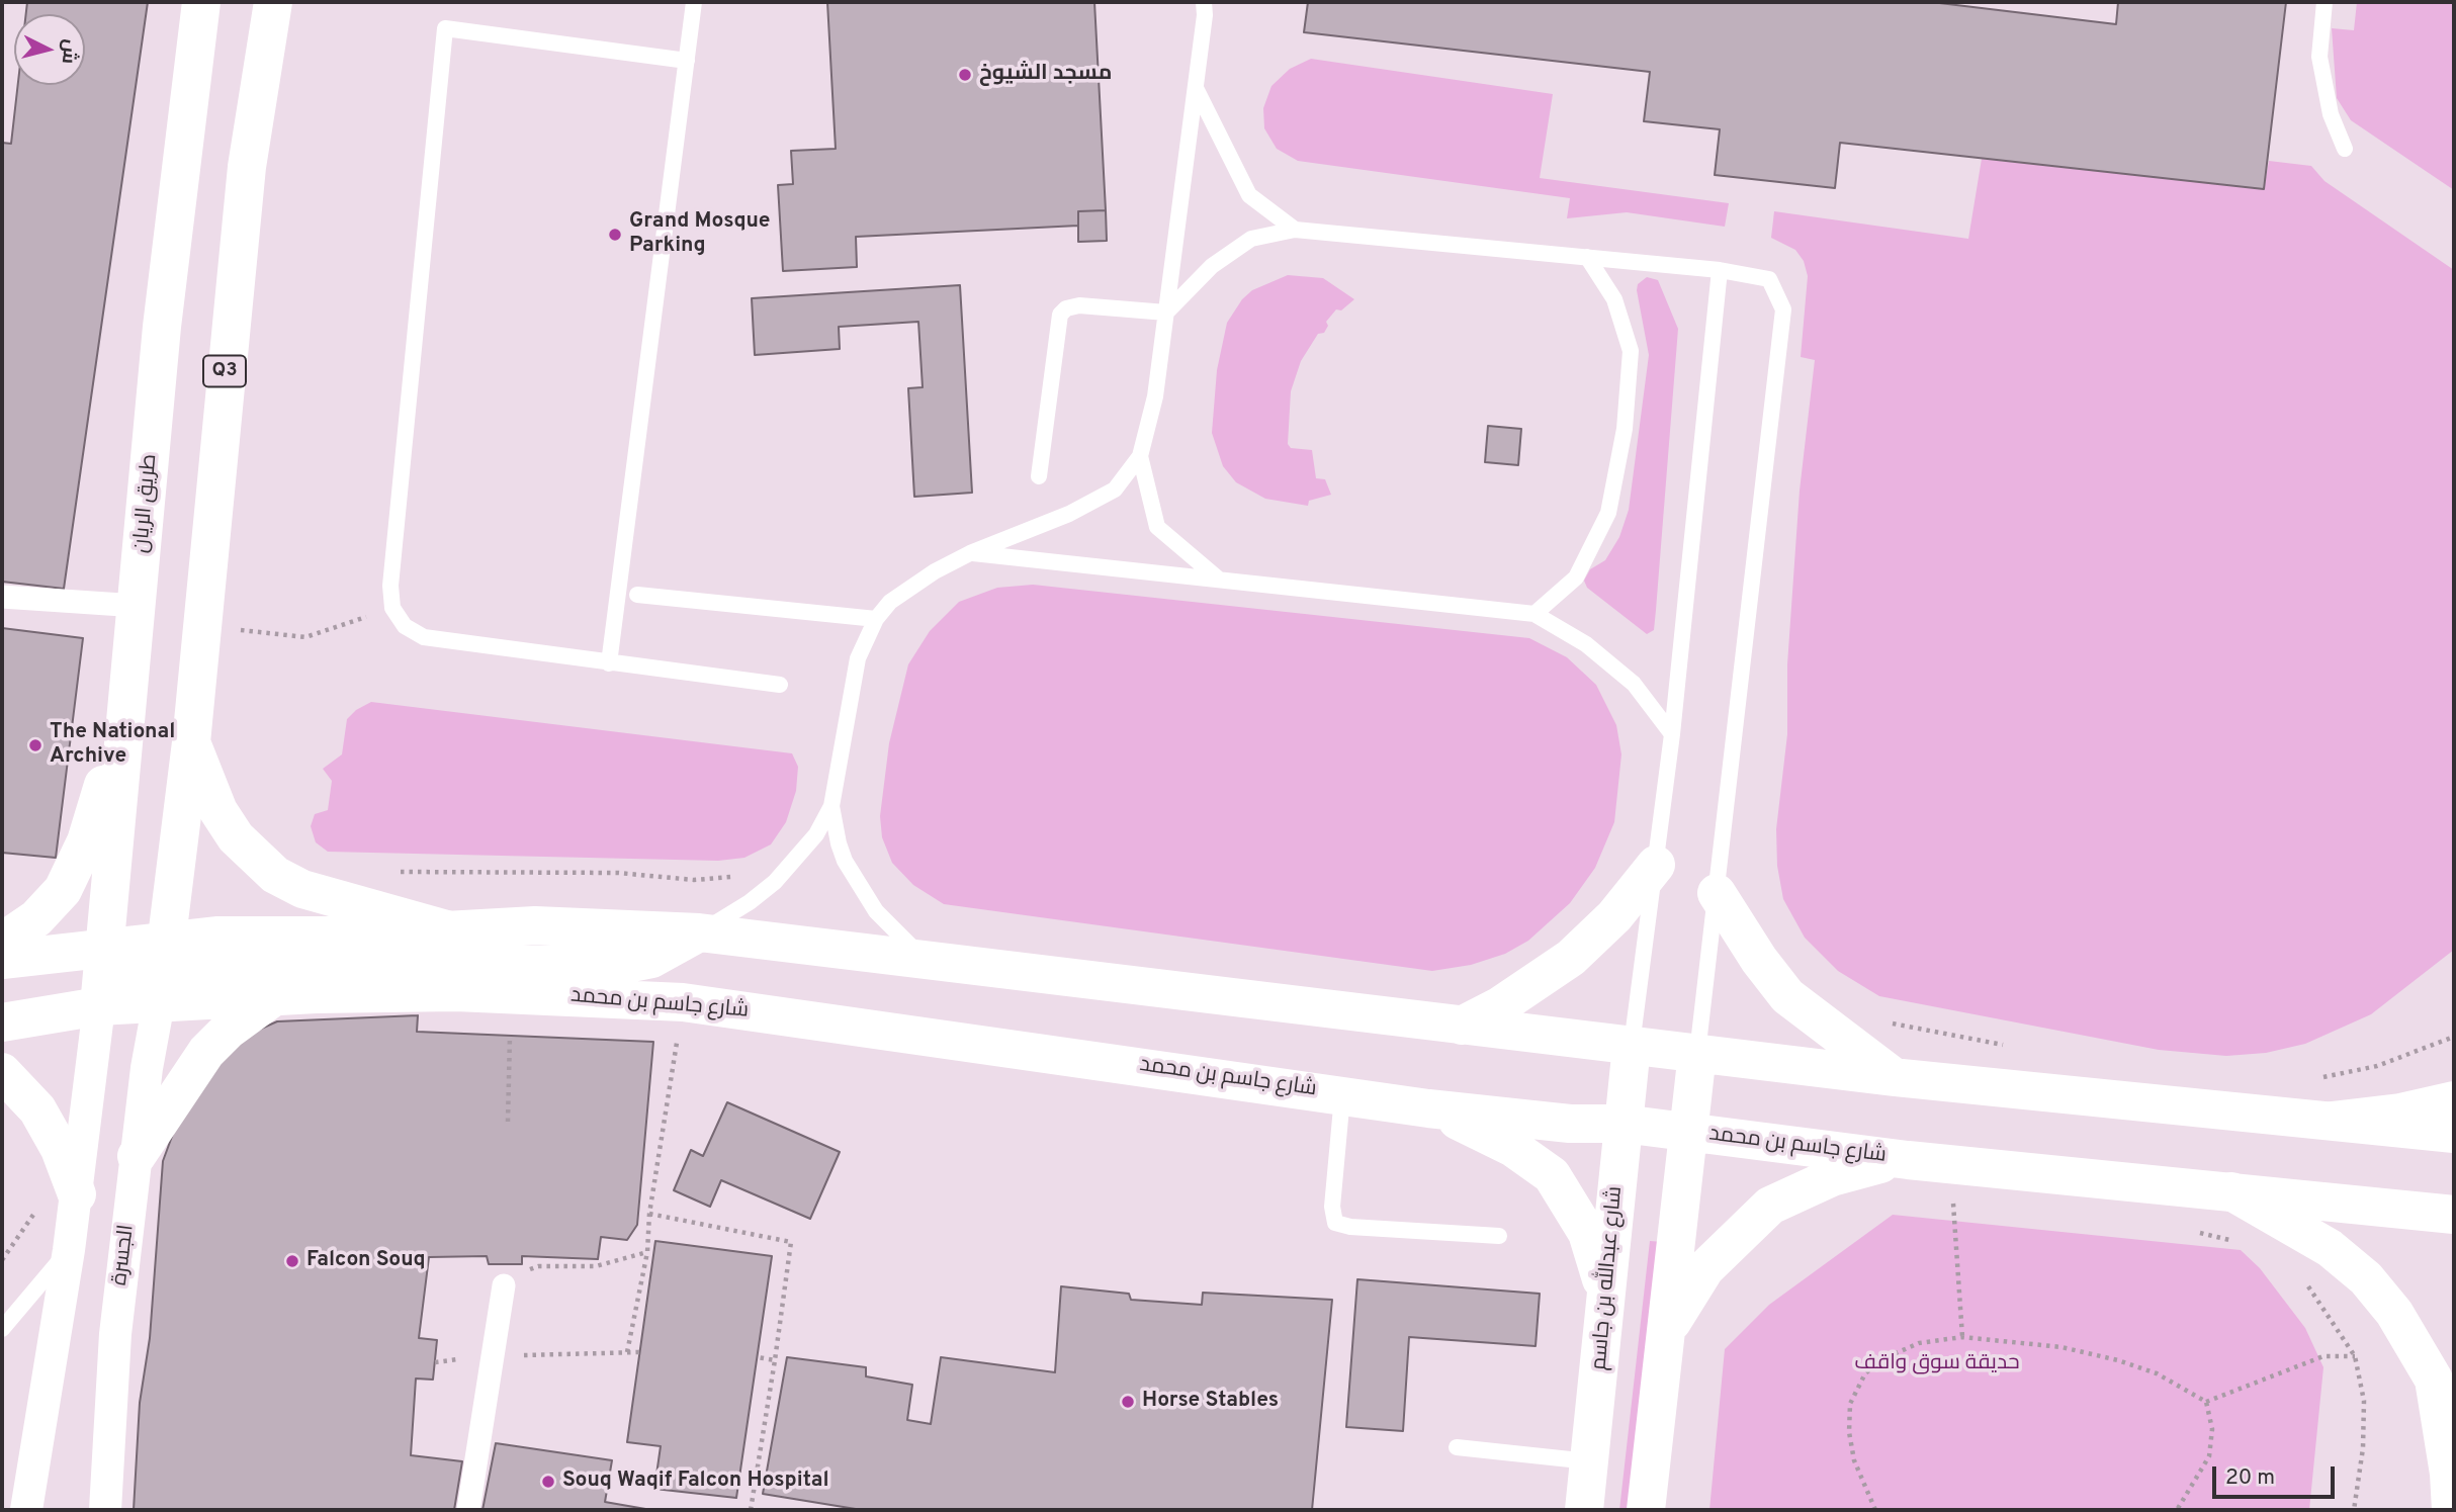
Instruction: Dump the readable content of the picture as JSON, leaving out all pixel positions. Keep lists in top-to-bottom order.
{
  "streets": {
    "main road": [
      "Q3",
      "طريق الريان",
      "شارع جاسم بن محمد",
      "شارع عبدالله بن جاسم"
    ],
    "street": ["الجسرة"]
  },
  "crossings": [
    ["Q3", "شارع جاسم بن محمد"],
    ["Q3", "الجسرة"],
    ["طريق الريان", "شارع جاسم بن محمد"],
    ["شارع جاسم بن محمد", "الجسرة"],
    ["شارع جاسم بن محمد", "شارع عبدالله بن جاسم"]
  ],
  "parks": ["حديقة سوق واقف"],
  "places": [
    "مسجد الشيوخ",
    "Grand Mosque Parking",
    "The National Archive",
    "Falcon Souq",
    "Horse Stables",
    "Souq Waqif Falcon Hospital"
  ],
  "scale_bar": "20 m",
  "north": "right"
}
